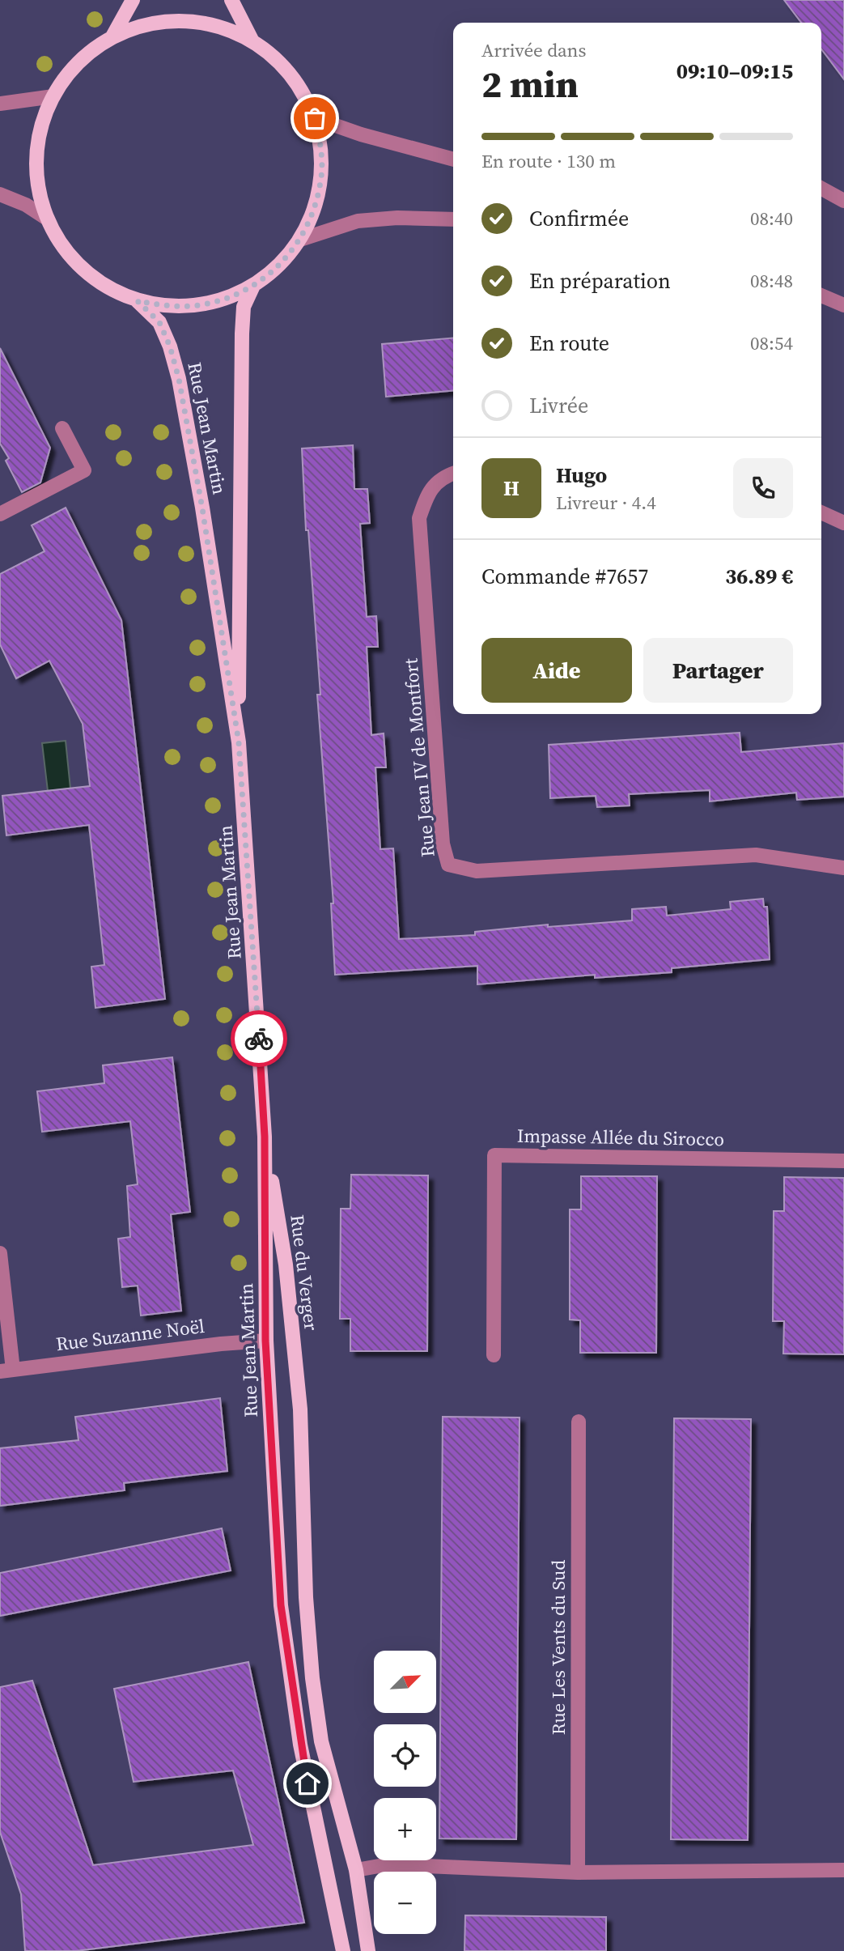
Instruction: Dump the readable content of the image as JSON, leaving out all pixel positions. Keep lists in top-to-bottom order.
{
  "streets": {
    "main road": ["Rue Jean Martin", "Rue du Verger"],
    "street": [
      "Rue Jean IV de Montfort",
      "Impasse Allée du Sirocco",
      "Rue Suzanne Noël",
      "Rue Les Vents du Sud"
    ]
  },
  "crossings": [
    ["Rue Jean Martin", "Rue du Verger"],
    ["Rue Jean Martin", "Rue Suzanne Noël"]
  ],
  "north": "top right",
  "page": {
    "heading": ["2 min", "Arrivée dans", "09:10–09:15"],
    "panel": [
      "Hugo",
      "Livreur · 4.4",
      "Commande #7657",
      "36.89 €"
    ],
    "bar": "En route · 130 m",
    "list": [
      ["Confirmée", "08:40"],
      ["En préparation", "08:48"],
      ["En route", "08:54"],
      "Livrée"
    ],
    "round": "H",
    "buttons": ["Aide", "Partager"],
    "map_buttons": ["+", "−"]
  }
}
